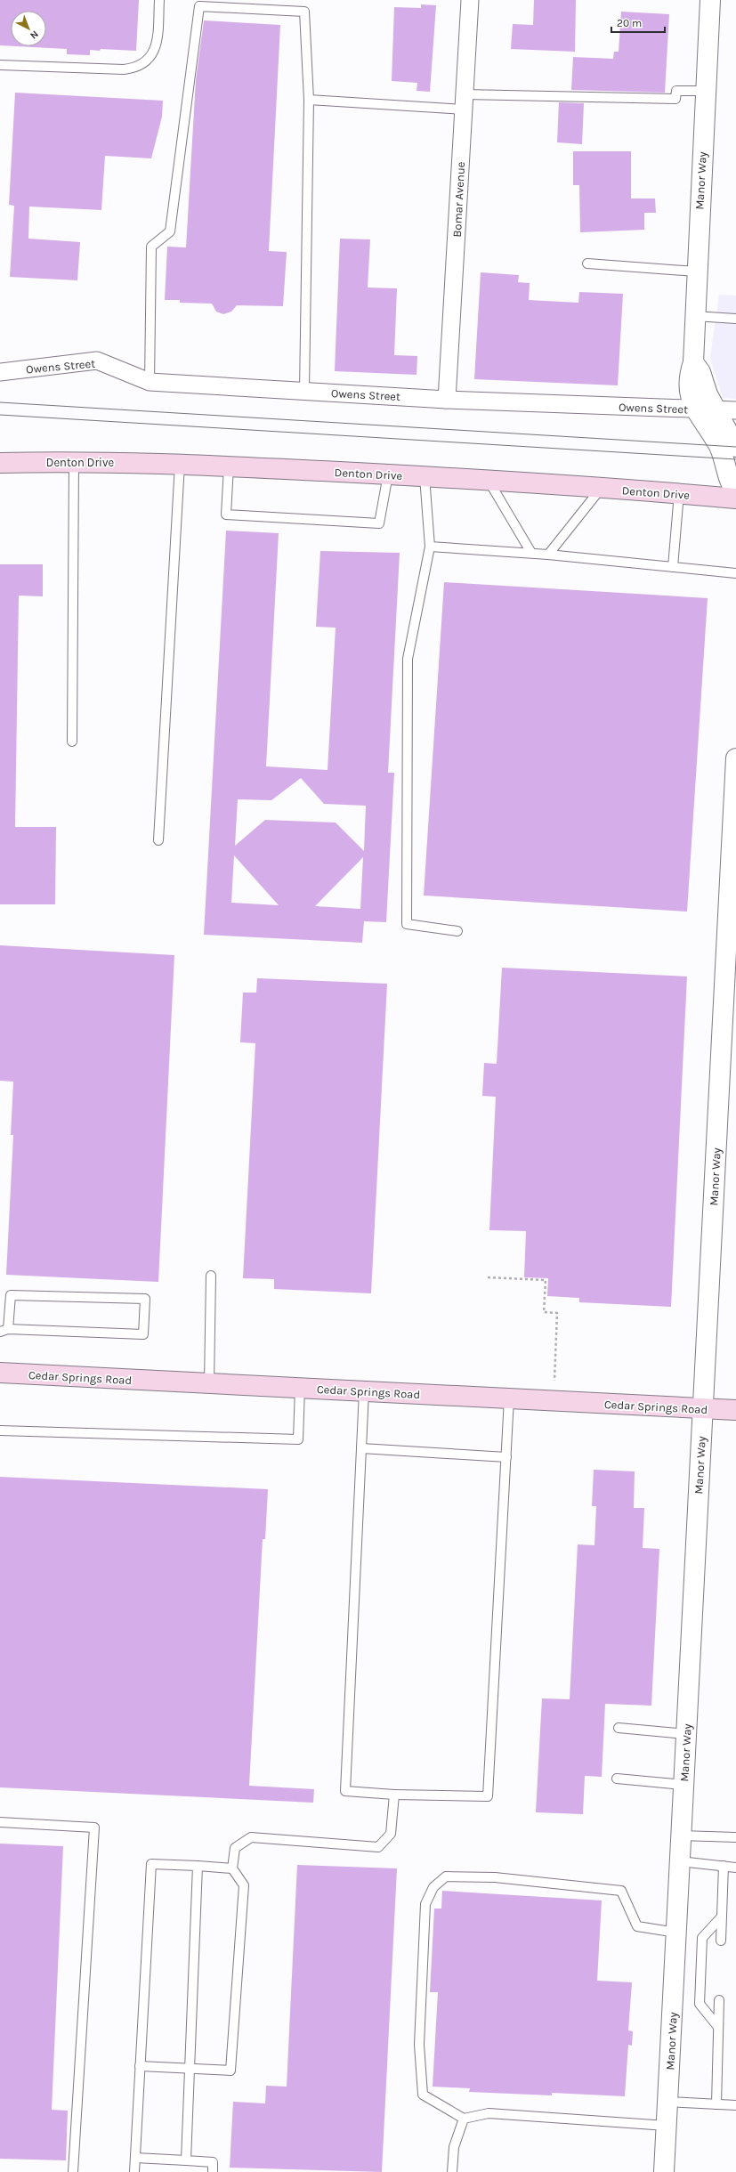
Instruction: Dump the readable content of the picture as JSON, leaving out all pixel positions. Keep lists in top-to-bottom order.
{
  "streets": {
    "main road": ["Denton Drive", "Cedar Springs Road"],
    "street": ["Manor Way", "Bomar Avenue", "Owens Street"]
  },
  "crossings": [
    ["Manor Way", "Owens Street"],
    ["Manor Way", "Cedar Springs Road"],
    ["Bomar Avenue", "Owens Street"]
  ],
  "scale_bar": "20 m",
  "north": "bottom right"
}
